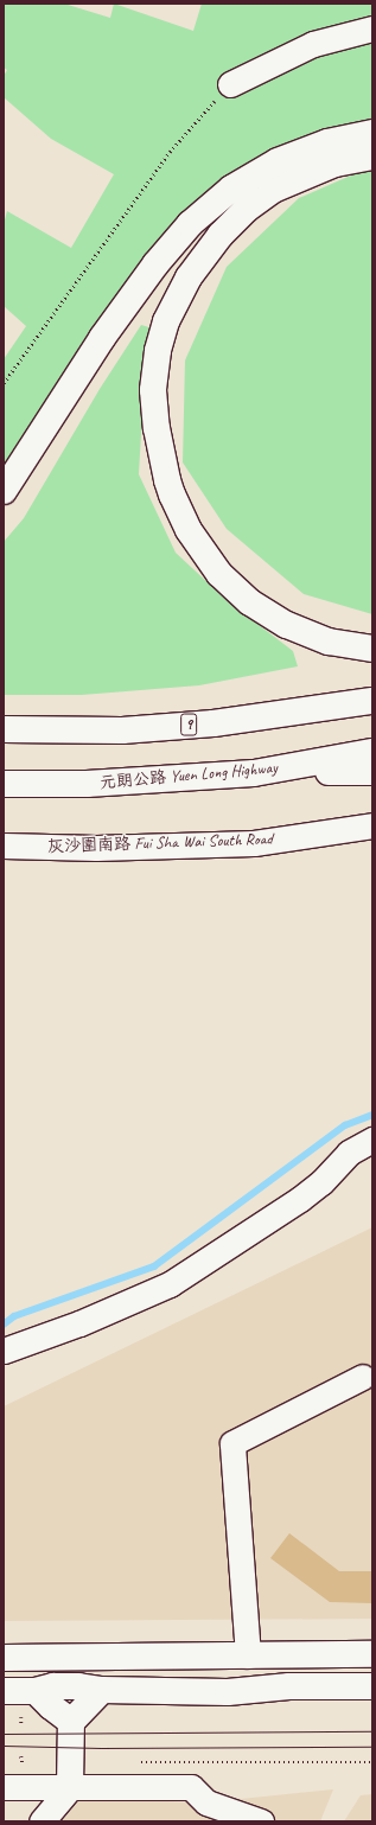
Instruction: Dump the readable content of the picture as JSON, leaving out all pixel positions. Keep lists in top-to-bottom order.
{
  "streets": {
    "main road": ["9", "元朗公路 Yuen Long Highway"],
    "street": ["灰沙圍南路 Fui Sha Wai South Road"]
  }
}
